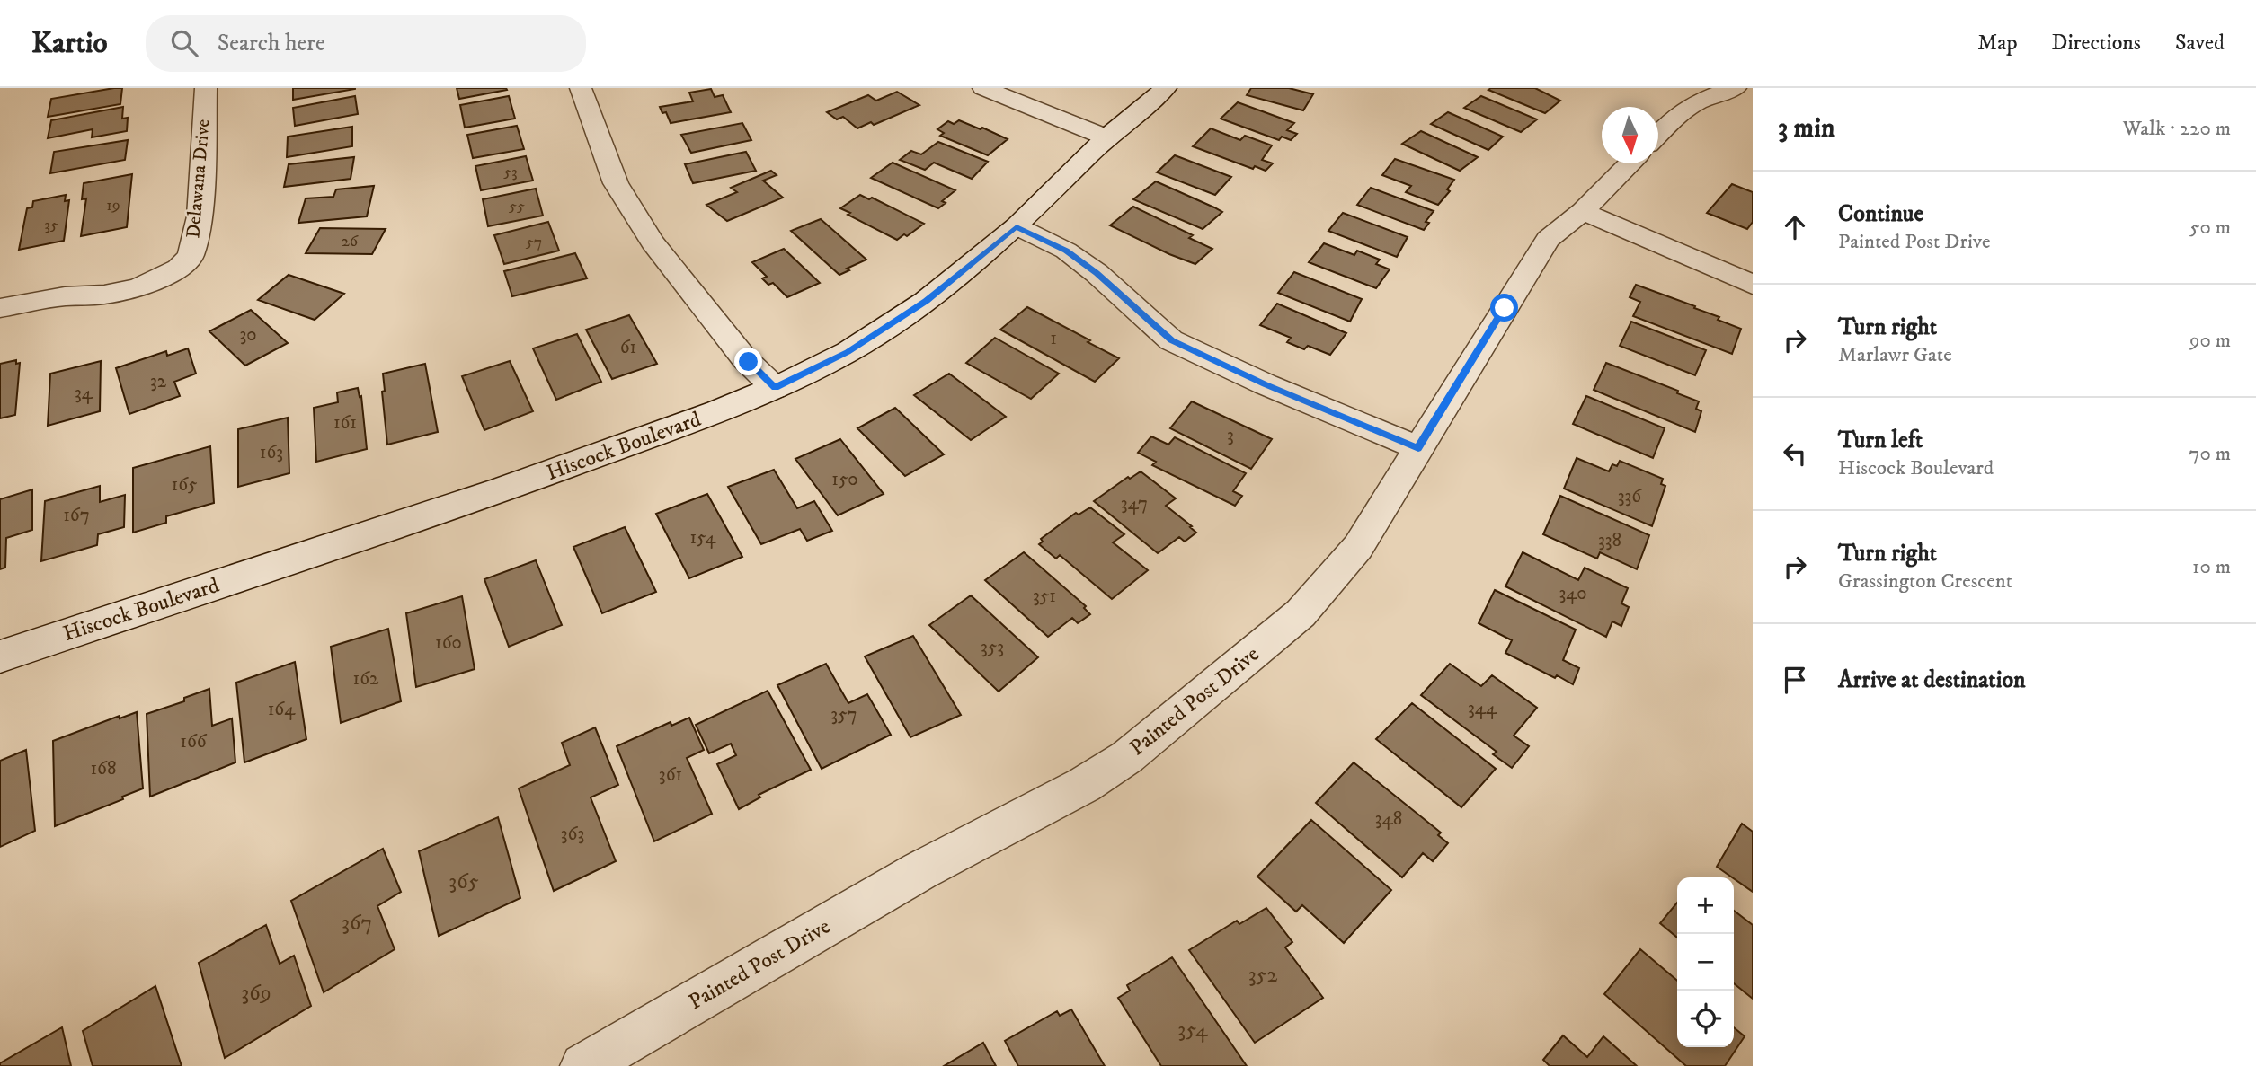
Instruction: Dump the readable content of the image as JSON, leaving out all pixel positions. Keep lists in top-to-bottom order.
{
  "streets": {
    "street": ["Delawana Drive", "Hiscock Boulevard", "Painted Post Drive"]
  },
  "house_numbers": [
    "53",
    "19",
    "55",
    "35",
    "26",
    "57",
    "30",
    "1",
    "61",
    "32",
    "34",
    "161",
    "3",
    "163",
    "150",
    "165",
    "336",
    "347",
    "167",
    "154",
    "338",
    "340",
    "351",
    "160",
    "353",
    "162",
    "344",
    "164",
    "357",
    "166",
    "168",
    "361",
    "348",
    "363",
    "365",
    "367",
    "352",
    "369",
    "354"
  ],
  "north": "bottom",
  "page": {
    "header": "Kartio",
    "search": "Search here",
    "nav": ["Map", "Directions", "Saved"],
    "heading": ["3 min", "Walk · 220 m"],
    "list": [
      ["Continue", "Painted Post Drive", "50 m"],
      ["Turn right", "Marlawr Gate", "90 m"],
      ["Turn left", "Hiscock Boulevard", "70 m"],
      ["Turn right", "Grassington Crescent", "10 m"],
      "Arrive at destination"
    ],
    "map_buttons": ["+", "−"]
  }
}
